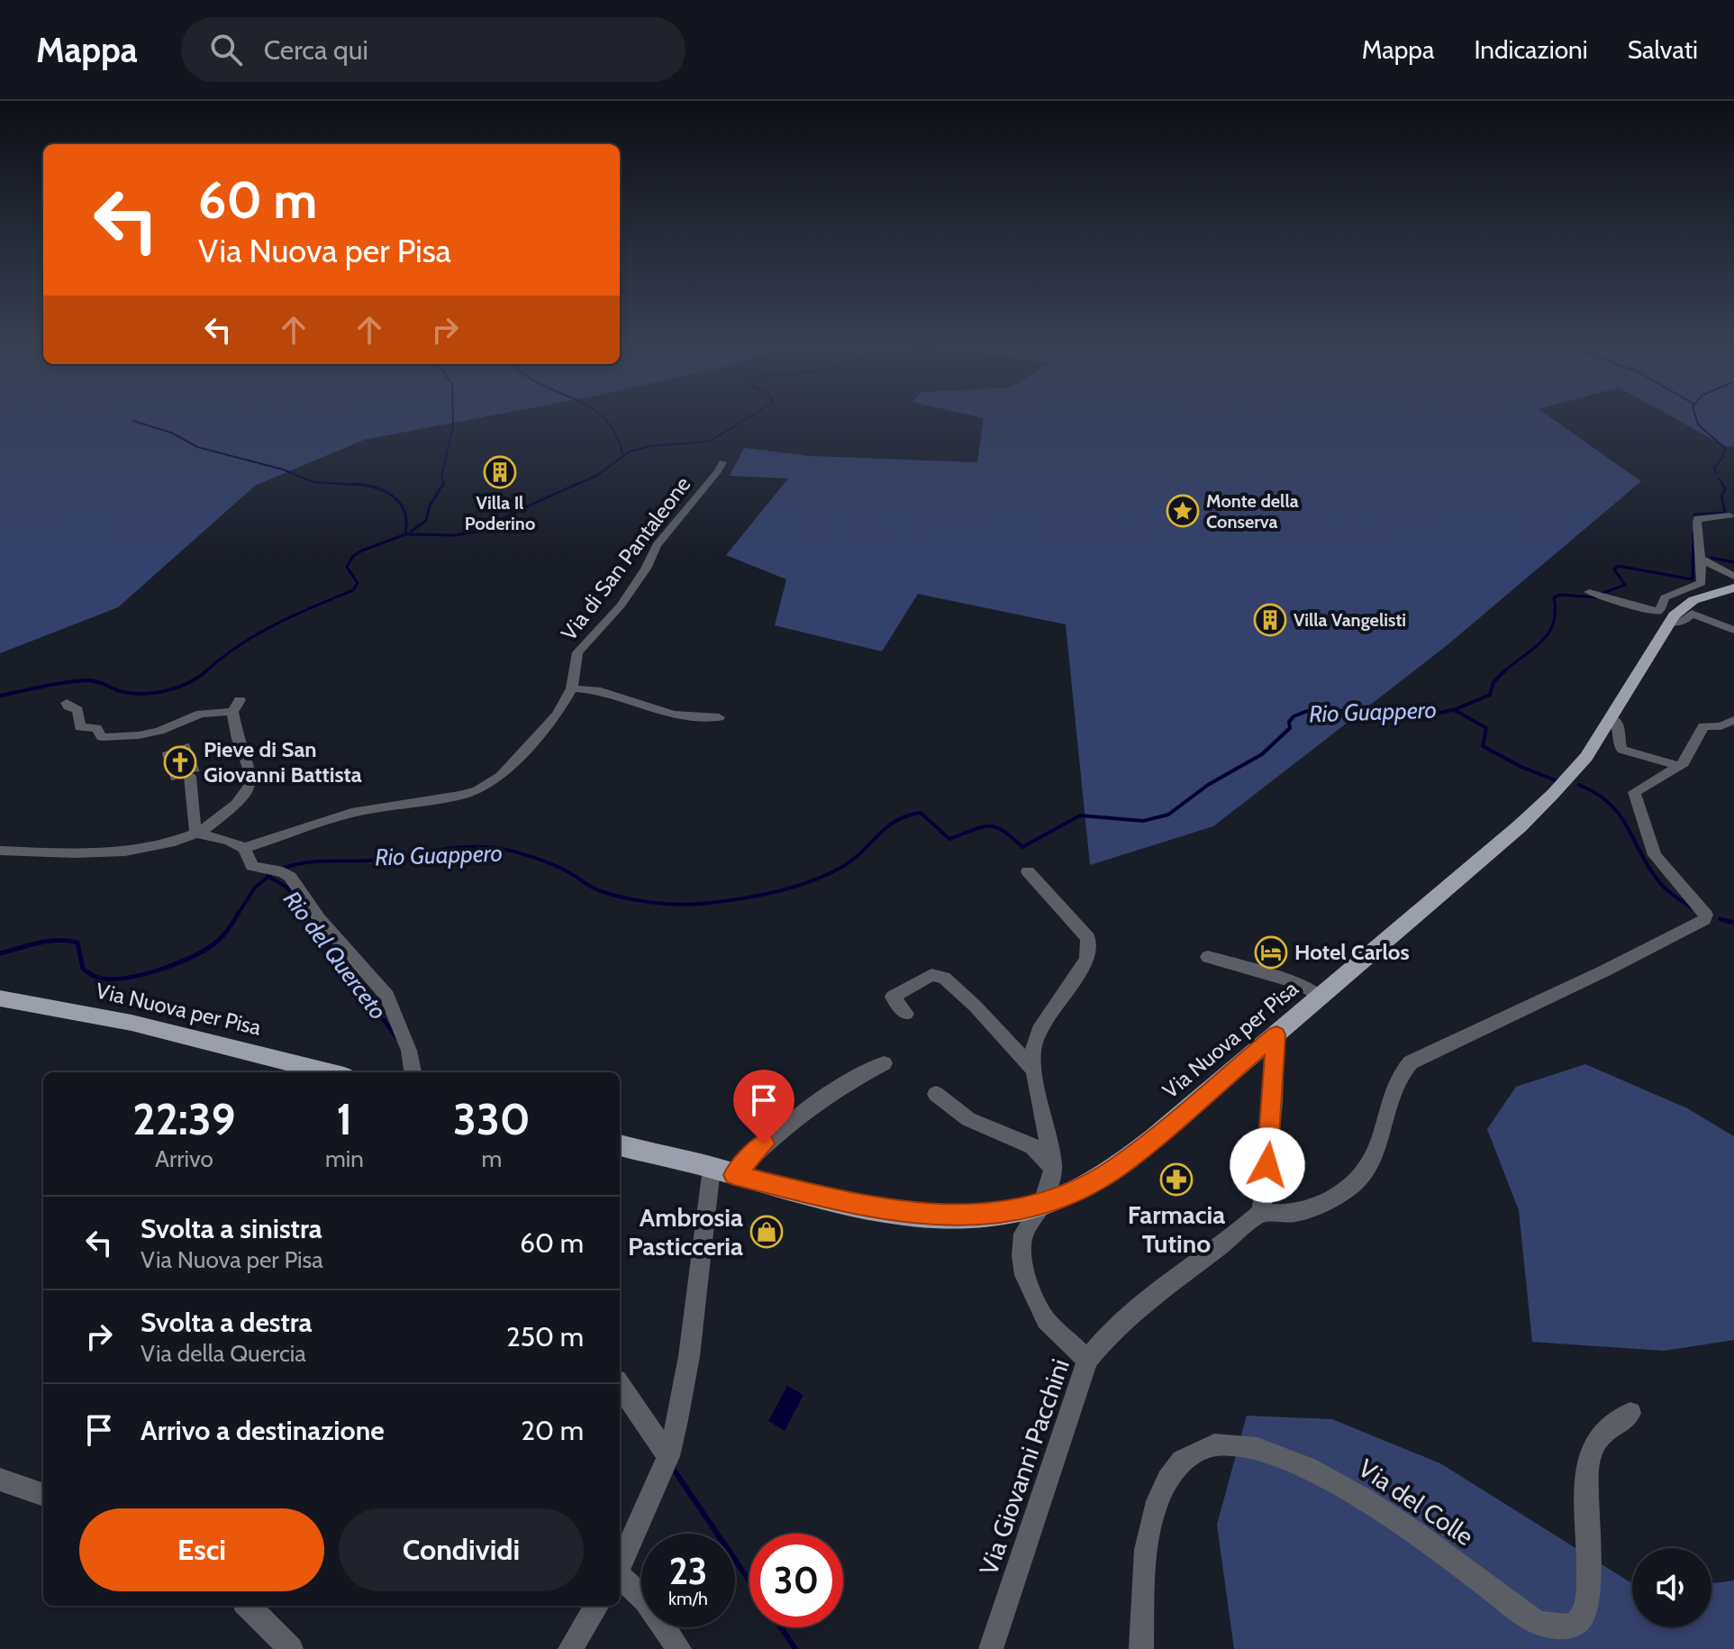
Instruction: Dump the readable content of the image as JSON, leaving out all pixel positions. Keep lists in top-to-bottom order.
{
  "streets": {
    "main road": ["Via Nuova per Pisa"],
    "street": ["Via di San Pantaleone", "Via Giovanni Pacchini", "Via del Colle"]
  },
  "water": ["Rio Guappero", "Rio del Querceto"],
  "places": {
    "building": ["Villa Il Poderino", "Villa Vangelisti"],
    "place": ["Monte della Conserva"],
    "church": ["Pieve di San Giovanni Battista"],
    "hotel": ["Hotel Carlos"],
    "pharmacy": ["Farmacia Tutino"],
    "shop": ["Ambrosia Pasticceria"]
  },
  "page": {
    "header": "Mappa",
    "search": "Cerca qui",
    "nav": ["Mappa", "Indicazioni", "Salvati"],
    "turn": ["60 m", "Via Nuova per Pisa"],
    "eta": [
      "22:39",
      "Arrivo",
      "1",
      "min",
      "330",
      "m"
    ],
    "list": [
      {
        "name": "Svolta a sinistra",
        "note": "Via Nuova per Pisa",
        "value": "60 m"
      },
      {
        "name": "Svolta a destra",
        "note": "Via della Quercia",
        "value": "250 m"
      },
      {
        "name": "Arrivo a destinazione",
        "value": "20 m"
      }
    ],
    "buttons": ["Esci", "Condividi"],
    "speed": "23 km/h",
    "limit": "30"
  }
}
